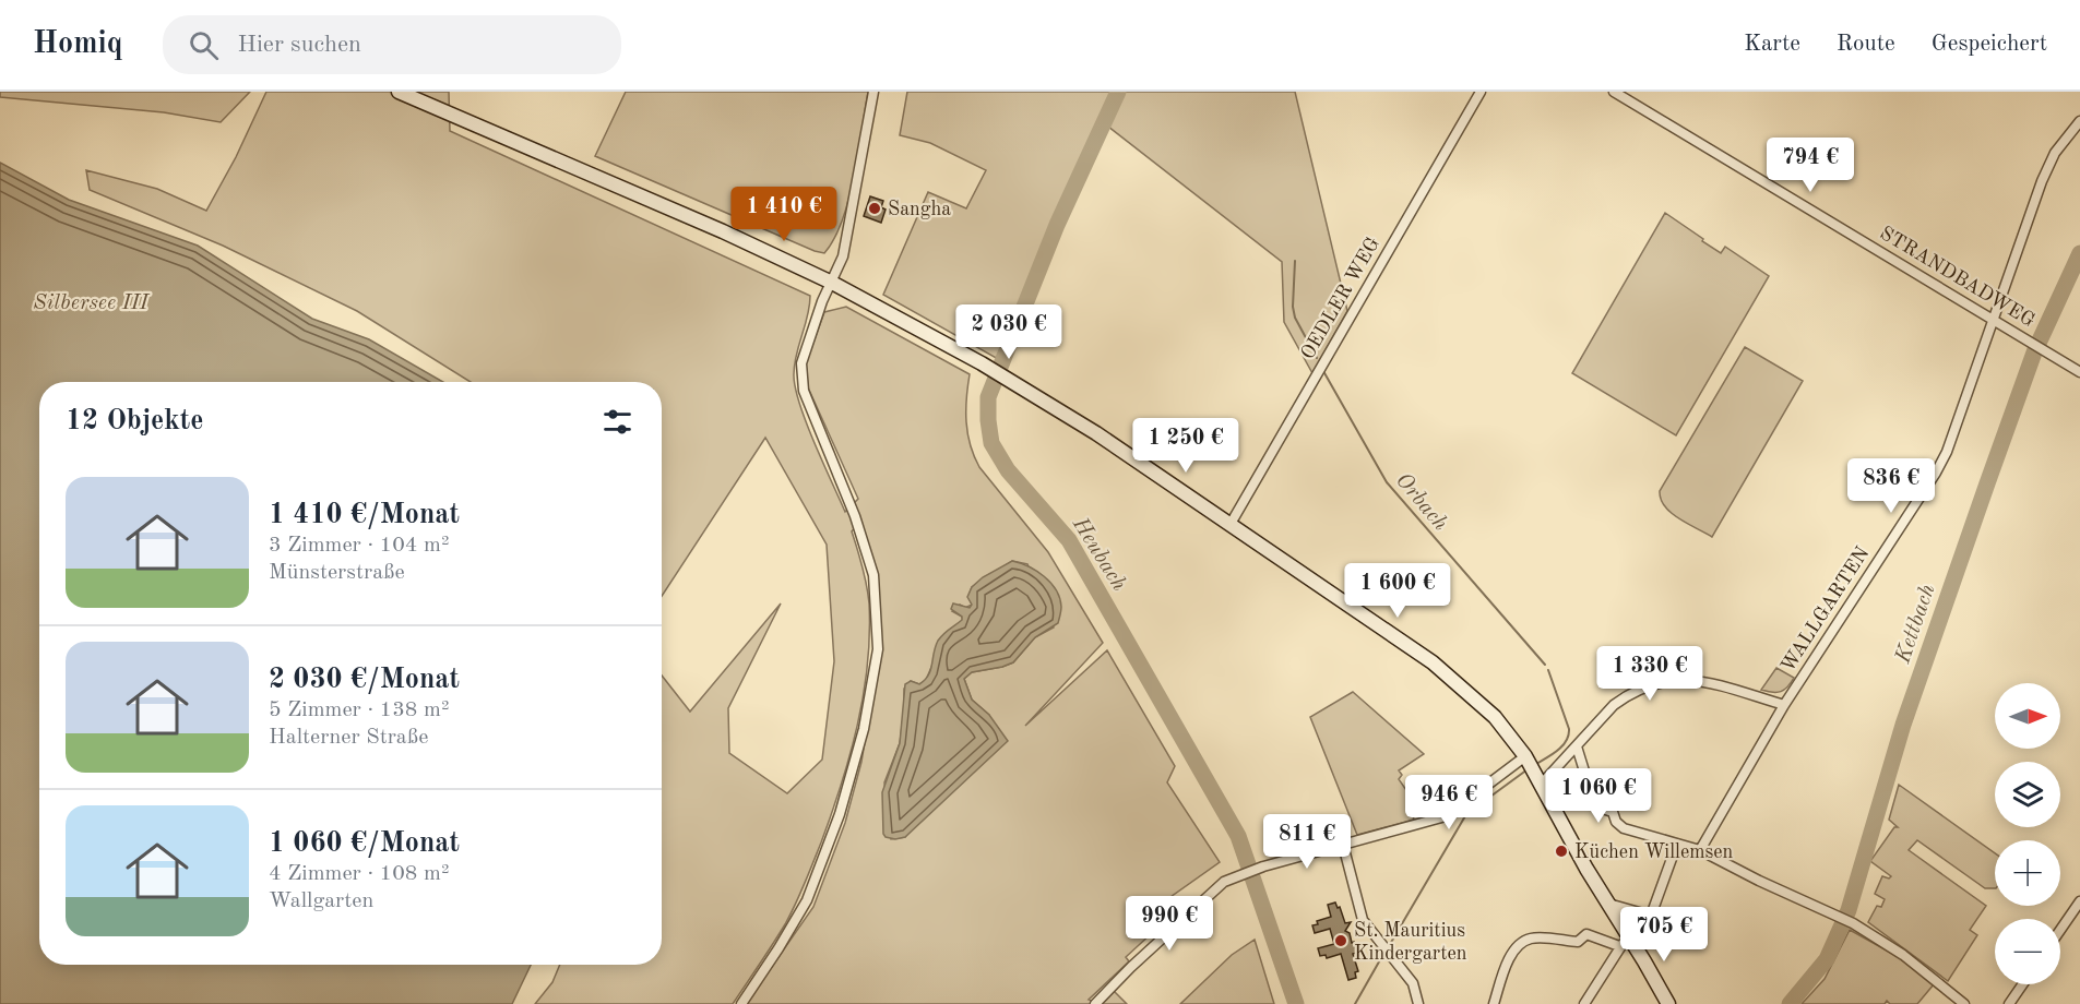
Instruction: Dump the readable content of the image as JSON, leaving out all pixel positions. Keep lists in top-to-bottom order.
{
  "streets": {
    "street": ["STRANDBADWEG", "OEDLER WEG", "WALLGARTEN"]
  },
  "crossings": [
    ["STRANDBADWEG", "WALLGARTEN"]
  ],
  "water": [
    "Silbersee III",
    "Orbach",
    "Heubach",
    "Kettbach"
  ],
  "places": ["Sangha", "Küchen Willemsen", "St. Mauritius Kindergarten"],
  "north": "right",
  "page": {
    "header": "Homiq",
    "search": "Hier suchen",
    "nav": ["Karte", "Route", "Gespeichert"],
    "price": [
      "794 €",
      "1 410 €",
      "2 030 €",
      "1 250 €",
      "836 €",
      "1 600 €",
      "1 330 €",
      "1 060 €",
      "946 €",
      "811 €",
      "990 €",
      "705 €"
    ],
    "heading": "12 Objekte",
    "list": [
      {
        "name": "1 410 €/Monat",
        "note": "3 Zimmer · 104 m² · Münsterstraße"
      },
      {
        "name": "2 030 €/Monat",
        "note": "5 Zimmer · 138 m² · Halterner Straße"
      },
      {
        "name": "1 060 €/Monat",
        "note": "4 Zimmer · 108 m² · Wallgarten"
      }
    ],
    "map_buttons": ["+", "−"]
  }
}
